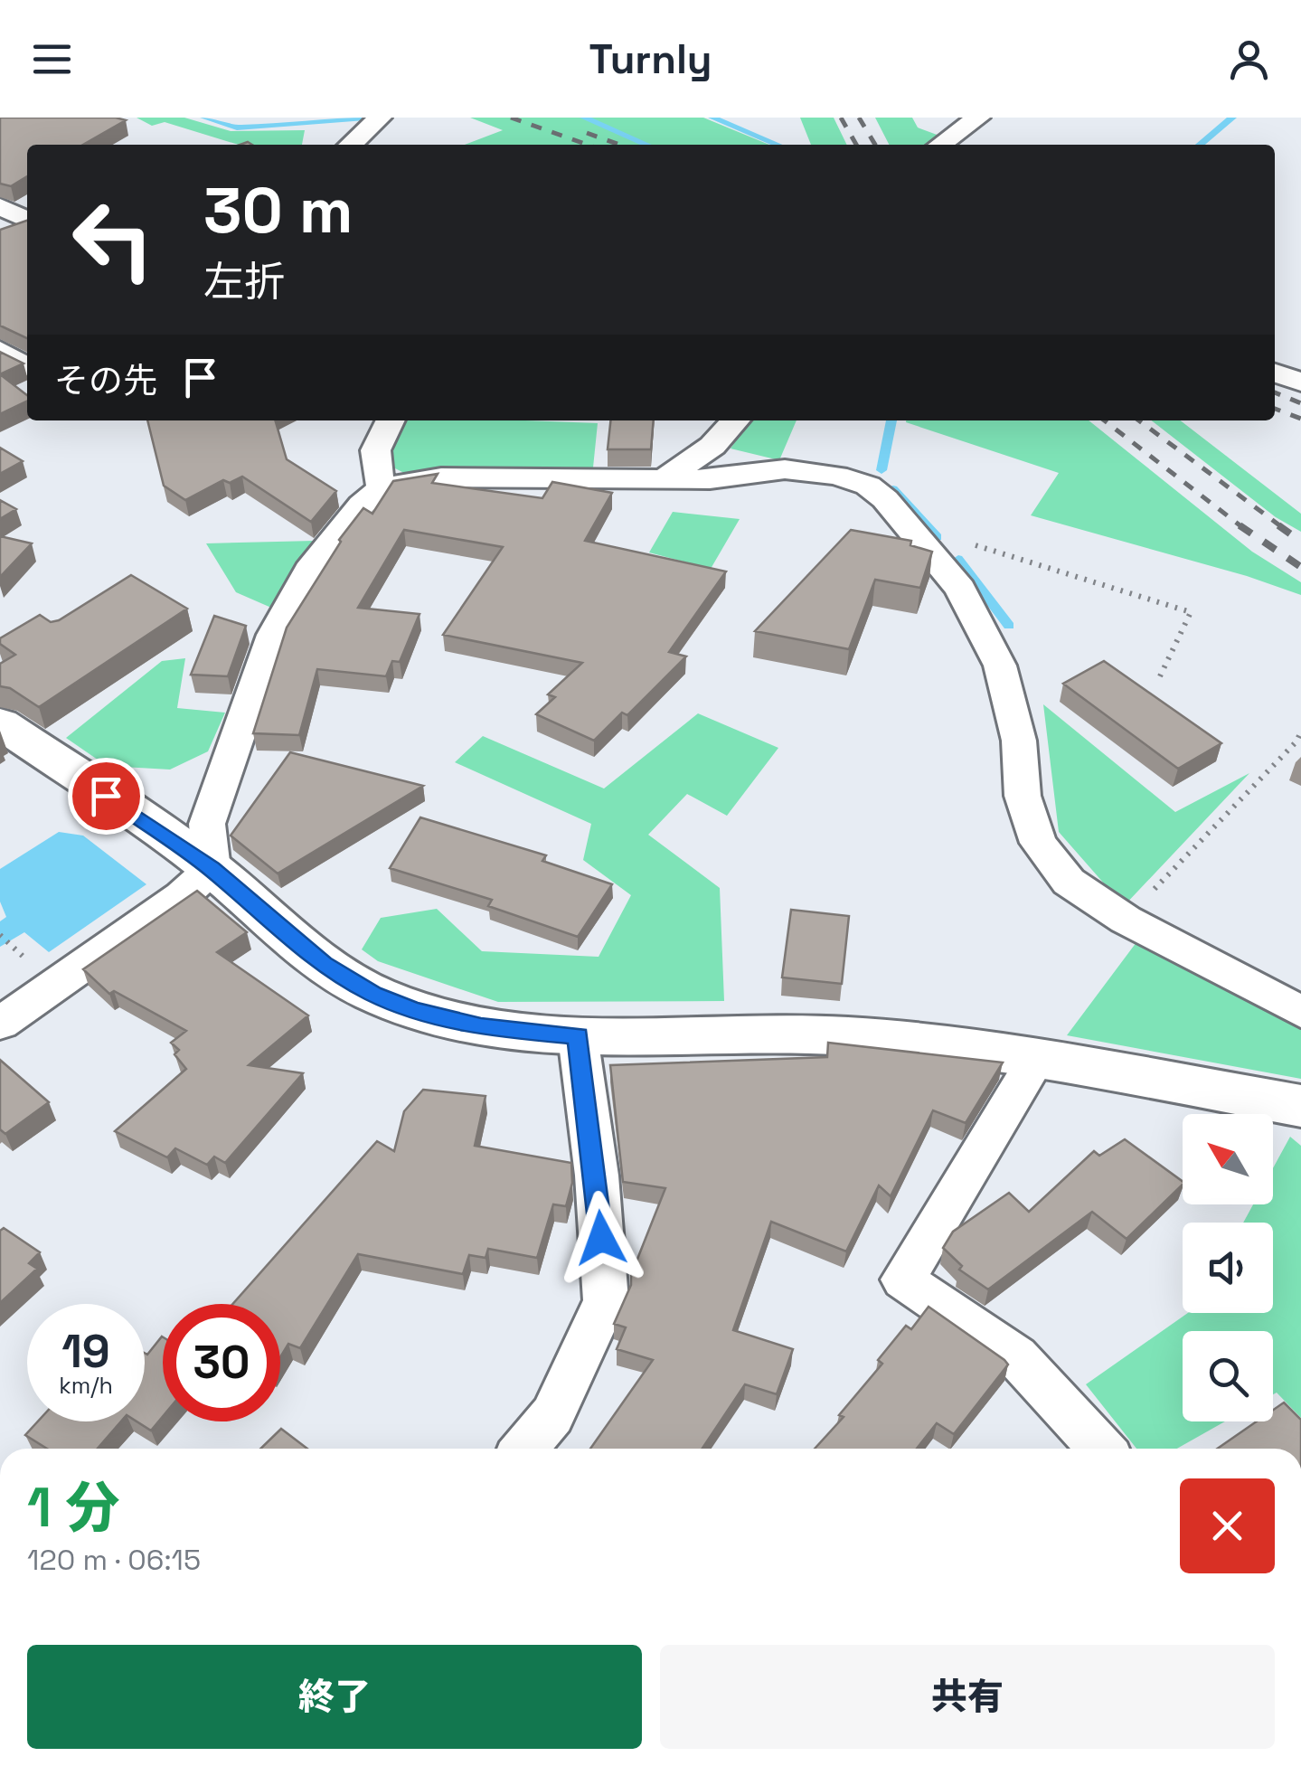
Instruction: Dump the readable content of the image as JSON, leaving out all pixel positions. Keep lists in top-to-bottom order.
{
  "north": "top left",
  "page": {
    "header": "Turnly",
    "turn": ["30 m", "左折"],
    "then": "その先",
    "speed": "19 km/h",
    "limit": "30",
    "heading": ["1 分", "120 m · 06:15"],
    "buttons": ["終了", "共有"]
  }
}
